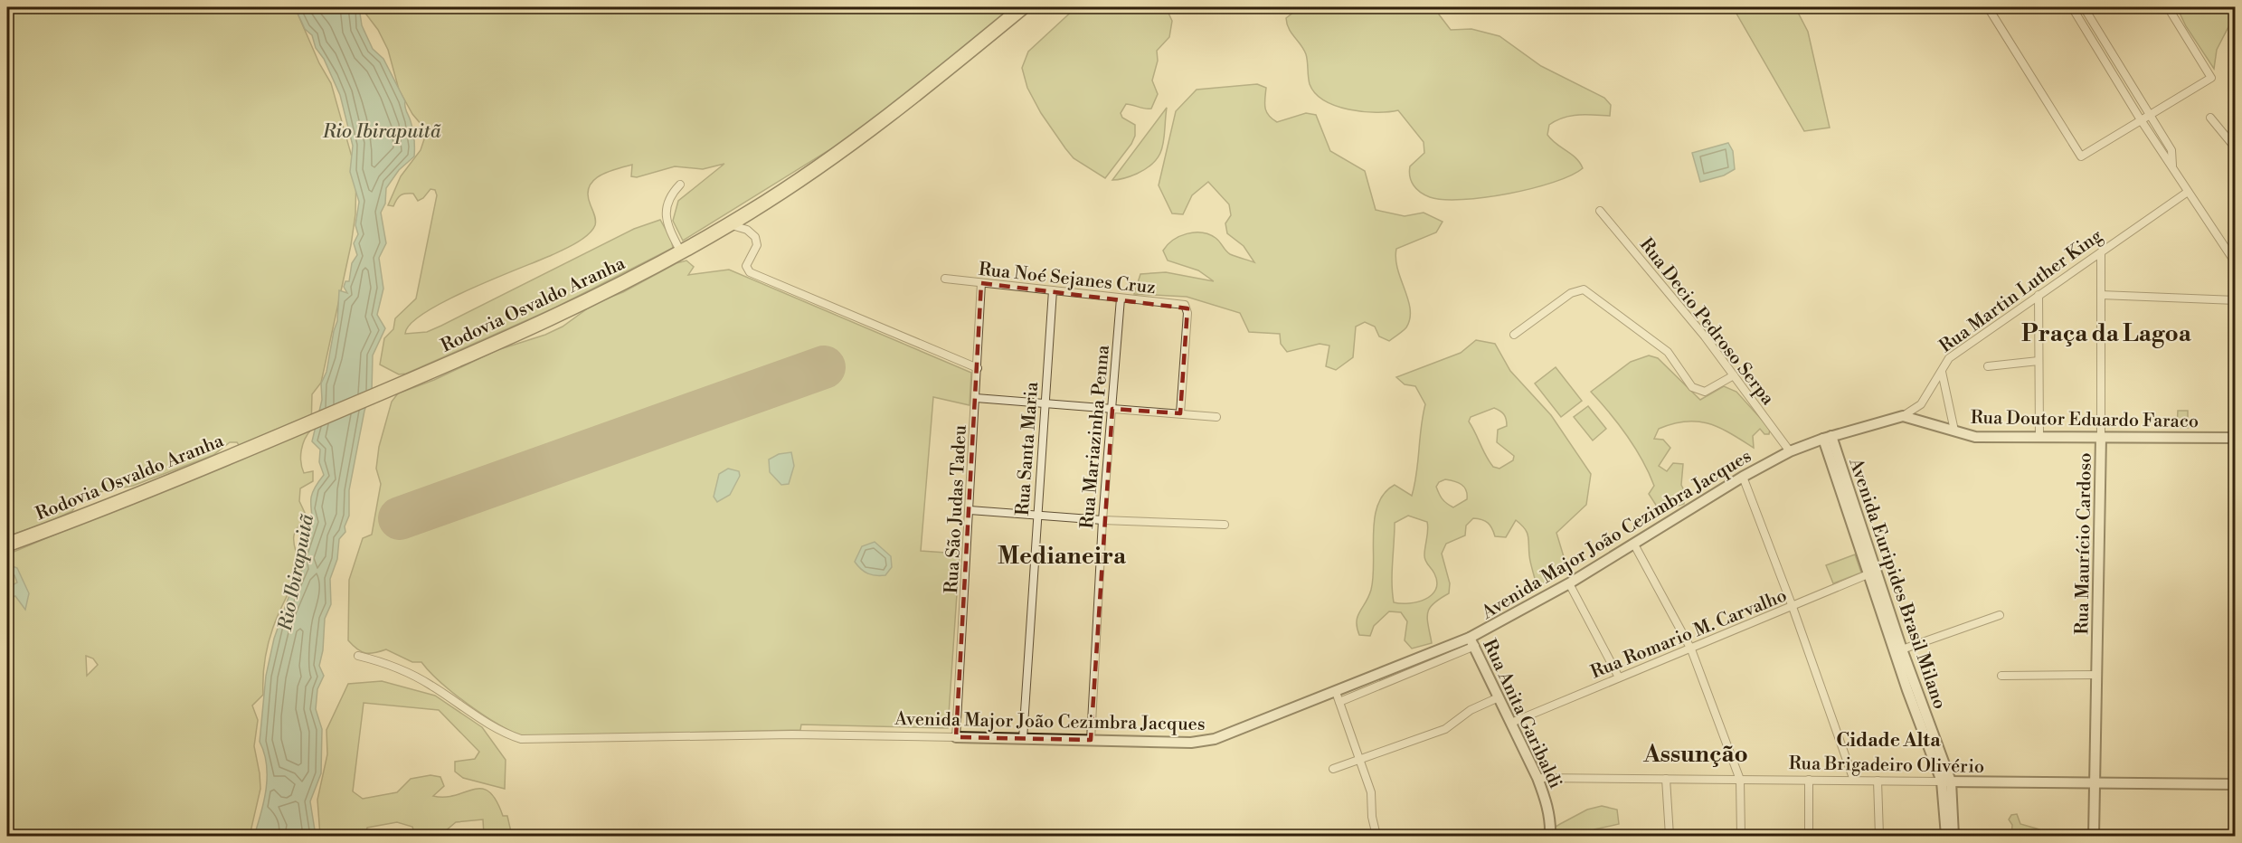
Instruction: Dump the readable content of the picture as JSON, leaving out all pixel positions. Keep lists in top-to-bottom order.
{
  "streets": {
    "highway": ["Rodovia Osvaldo Aranha"],
    "street": [
      "Rua Noé Sejanes Cruz",
      "Rua Martin Luther King",
      "Rua Decio Pedroso Serpa",
      "Rua Doutor Eduardo Faraco",
      "Rua Mariazinha Penna",
      "Rua Santa Maria",
      "Rua São Judas Tadeu",
      "Avenida Major João Cezimbra Jacques",
      "Rua Maurício Cardoso",
      "Avenida Euripides Brasil Milano",
      "Rua Romario M. Carvalho",
      "Rua Anita Garibaldi",
      "Rua Brigadeiro Olivério"
    ]
  },
  "crossings": [
    ["Rua Noé Sejanes Cruz", "Rua Mariazinha Penna"],
    ["Rua Noé Sejanes Cruz", "Rua Santa Maria"],
    ["Rua Noé Sejanes Cruz", "Rua São Judas Tadeu"],
    ["Rua Martin Luther King", "Rua Decio Pedroso Serpa"],
    ["Rua Martin Luther King", "Rua Doutor Eduardo Faraco"],
    ["Rua Martin Luther King", "Avenida Major João Cezimbra Jacques"],
    ["Rua Martin Luther King", "Rua Maurício Cardoso"],
    ["Rua Martin Luther King", "Avenida Euripides Brasil Milano"],
    ["Rua Decio Pedroso Serpa", "Avenida Major João Cezimbra Jacques"],
    ["Rua Doutor Eduardo Faraco", "Rua Maurício Cardoso"],
    ["Rua Mariazinha Penna", "Avenida Major João Cezimbra Jacques"],
    ["Rua Santa Maria", "Avenida Major João Cezimbra Jacques"],
    ["Rua São Judas Tadeu", "Avenida Major João Cezimbra Jacques"],
    ["Avenida Major João Cezimbra Jacques", "Rua Anita Garibaldi"],
    ["Rua Maurício Cardoso", "Rua Brigadeiro Olivério"],
    ["Avenida Euripides Brasil Milano", "Rua Romario M. Carvalho"],
    ["Avenida Euripides Brasil Milano", "Rua Brigadeiro Olivério"],
    ["Rua Romario M. Carvalho", "Rua Anita Garibaldi"],
    ["Rua Anita Garibaldi", "Rua Brigadeiro Olivério"]
  ],
  "districts": [
    "Praça da Lagoa",
    "Medianeira",
    "Cidade Alta",
    "Assunção"
  ],
  "water": ["Rio Ibirapuitã"]
}
